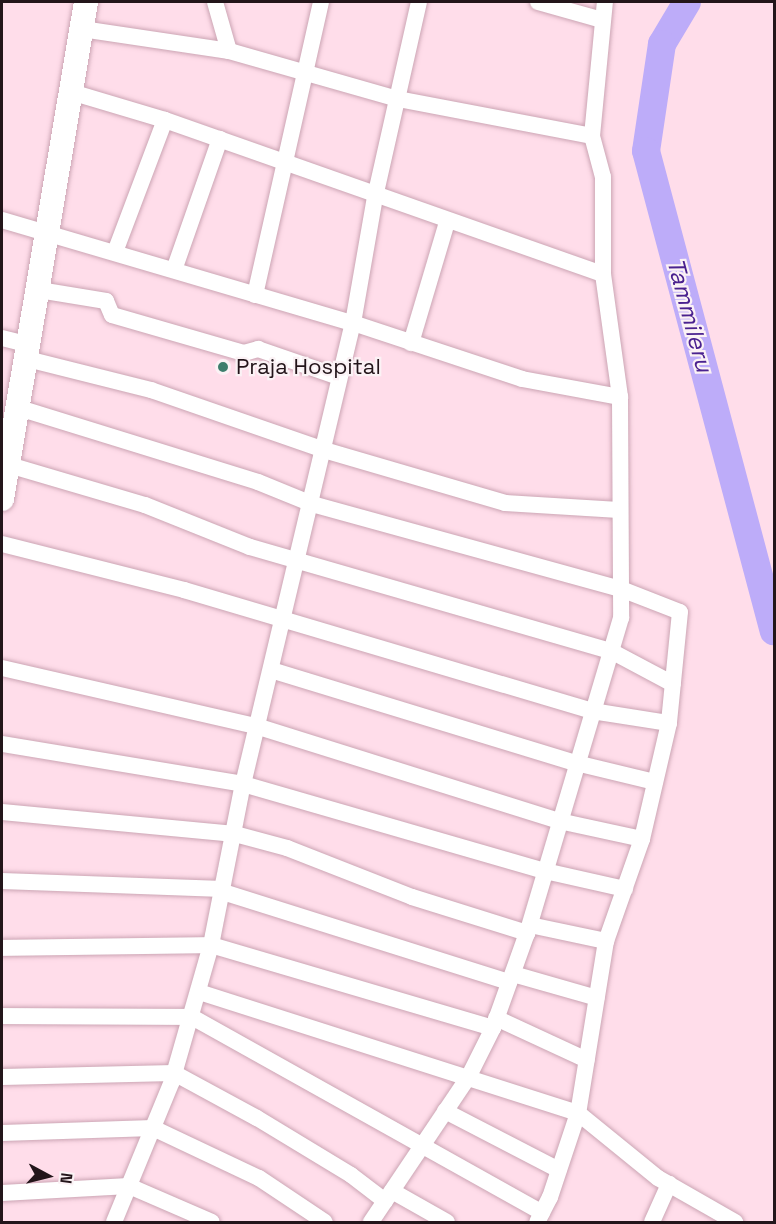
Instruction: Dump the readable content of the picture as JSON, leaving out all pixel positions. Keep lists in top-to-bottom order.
{
  "water": ["Tammileru"],
  "places": ["Praja Hospital"],
  "north": "right"
}
